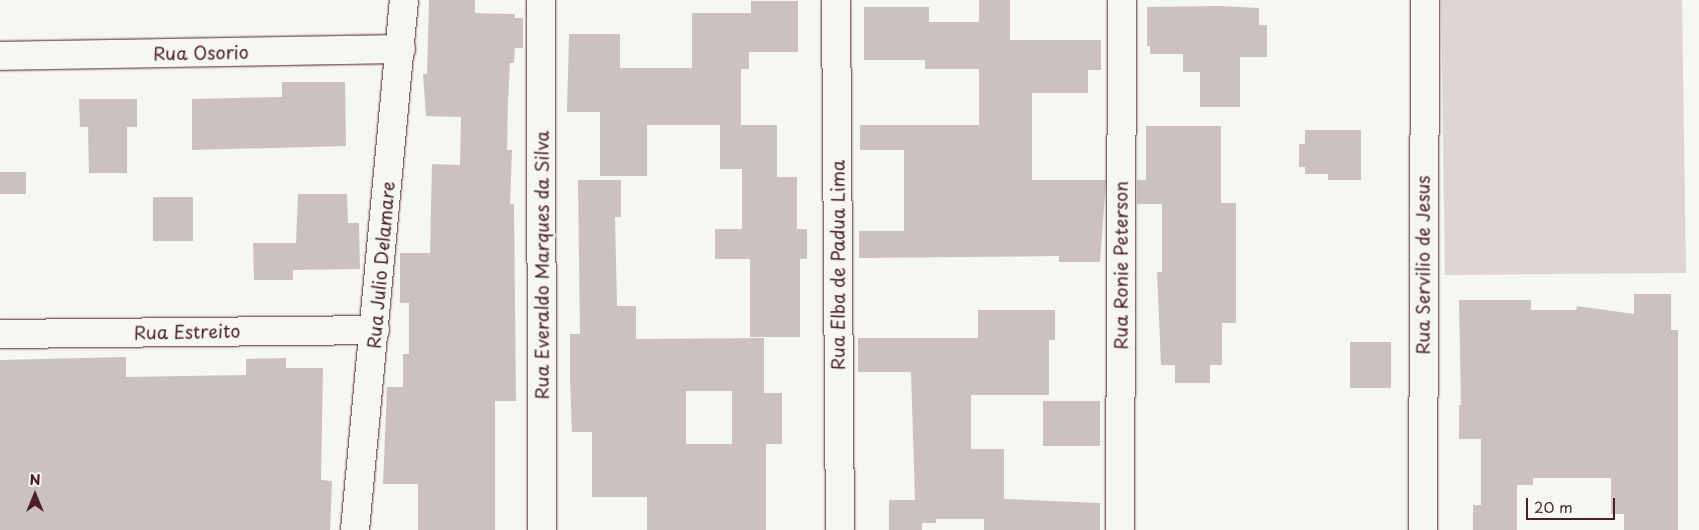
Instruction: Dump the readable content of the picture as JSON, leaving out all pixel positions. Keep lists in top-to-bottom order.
{
  "streets": {
    "street": [
      "Rua Osorio",
      "Rua Julio Delamare",
      "Rua Everaldo Marques da Silva",
      "Rua Elba de Padua Lima",
      "Rua Ronie Peterson",
      "Rua Servilio de Jesus",
      "Rua Estreito"
    ]
  },
  "crossings": [
    ["Rua Osorio", "Rua Julio Delamare"],
    ["Rua Julio Delamare", "Rua Estreito"]
  ],
  "scale_bar": "20 m",
  "north": "top"
}
